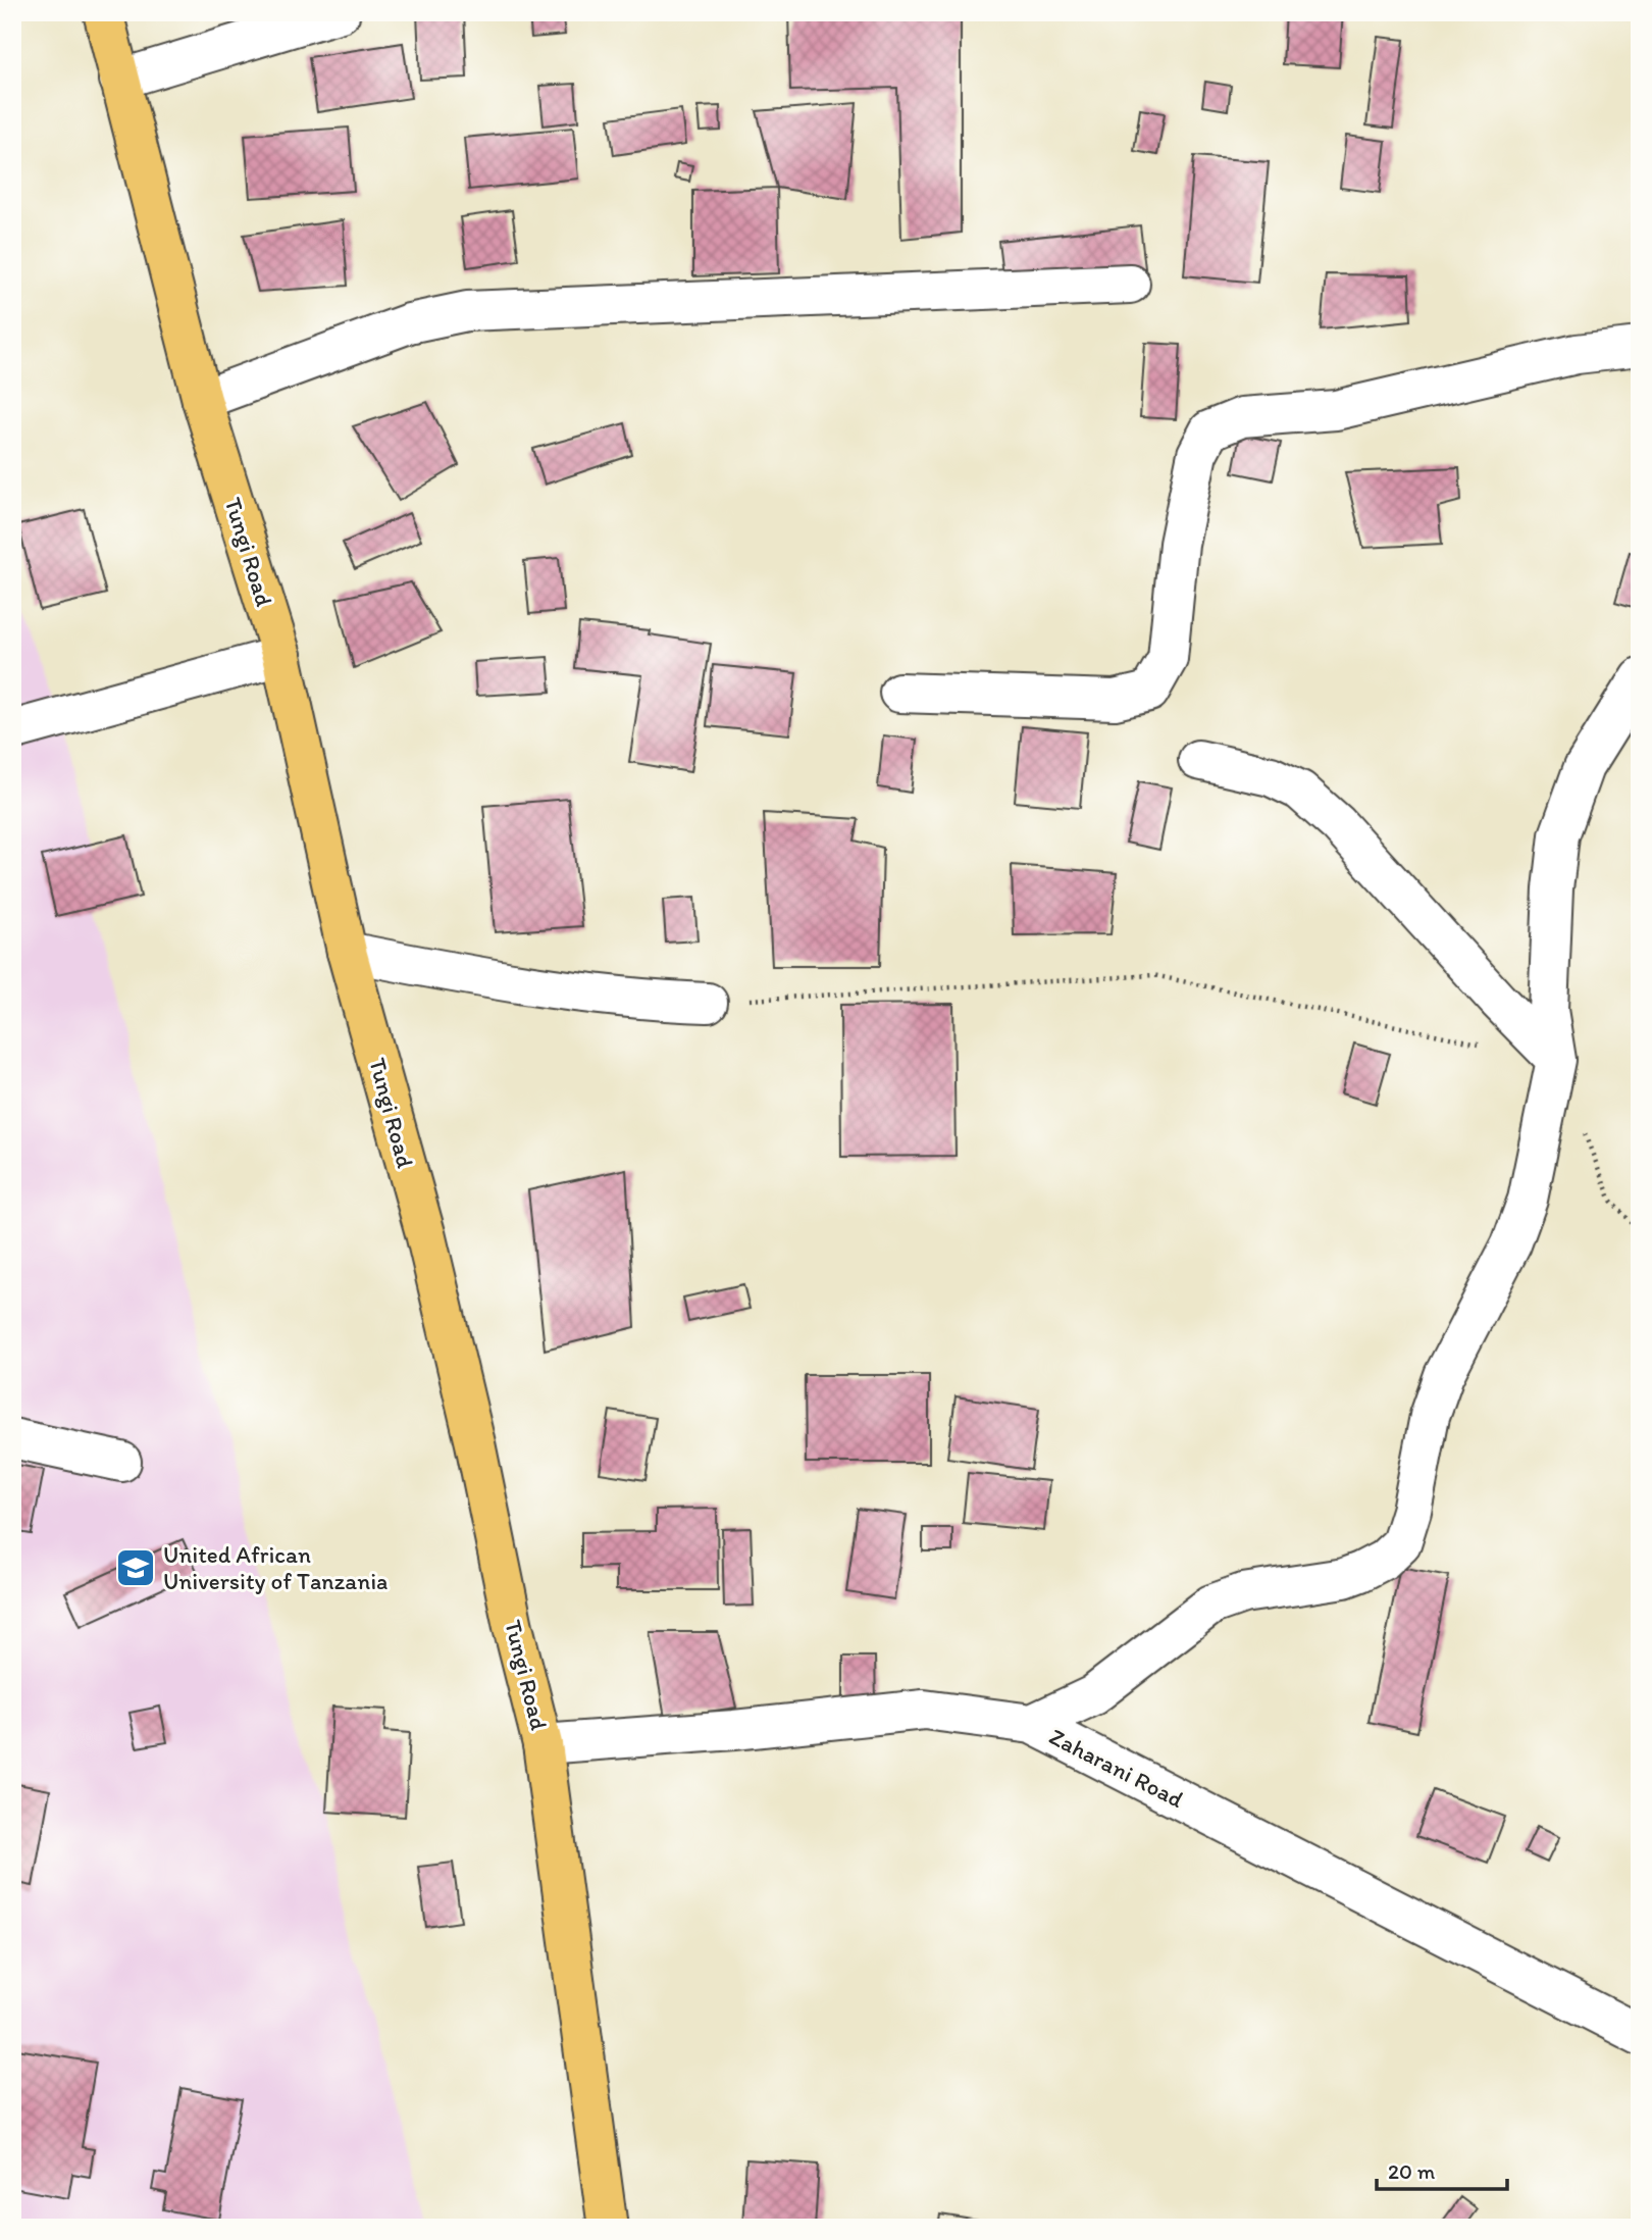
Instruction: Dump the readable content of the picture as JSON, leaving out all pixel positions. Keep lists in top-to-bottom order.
{
  "streets": {
    "main road": ["Tungi Road"],
    "street": ["Zaharani Road"]
  },
  "crossings": [
    ["Tungi Road", "Zaharani Road"]
  ],
  "places": {
    "school or university": ["United African University of Tanzania"]
  },
  "scale_bar": "20 m"
}
